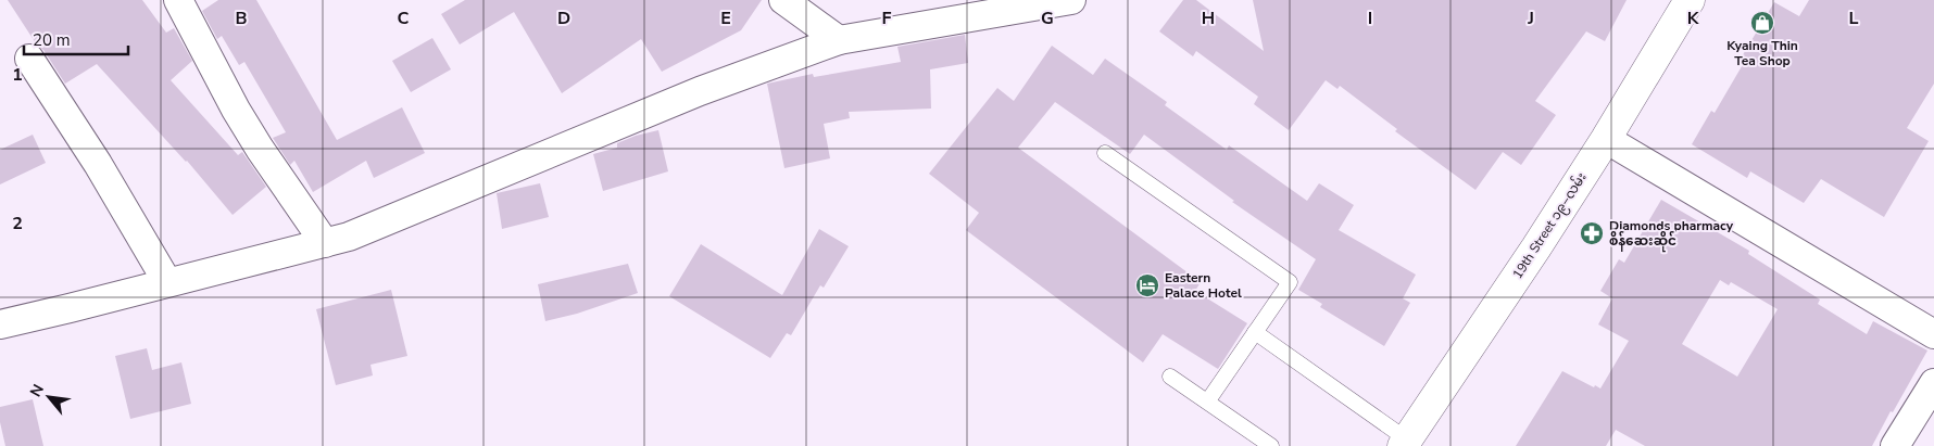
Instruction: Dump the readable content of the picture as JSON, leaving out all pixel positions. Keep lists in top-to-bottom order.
{
  "streets": {
    "street": ["19th Street ၁၉−လမ်း"]
  },
  "places": {
    "shop": ["Kyaing Thin Tea Shop"],
    "pharmacy": ["Diamonds pharmacy စိန်ဆေးဆိုင်"],
    "hotel": ["Eastern Palace Hotel"]
  },
  "scale_bar": "20 m",
  "north": "top left",
  "grid": {
    "columns": [
      "B",
      "C",
      "D",
      "E",
      "F",
      "G",
      "H",
      "I",
      "J",
      "K",
      "L"
    ],
    "rows": ["1", "2"]
  }
}
